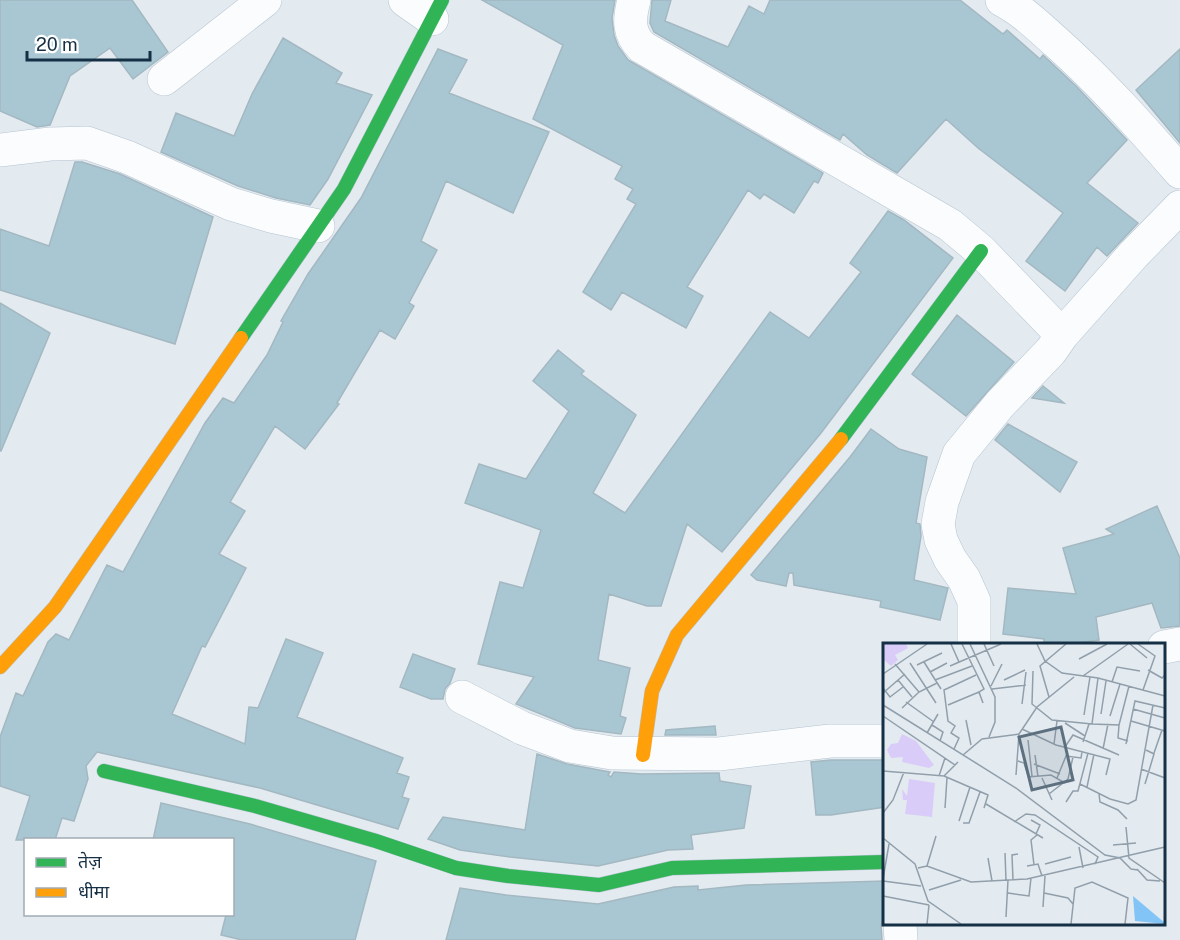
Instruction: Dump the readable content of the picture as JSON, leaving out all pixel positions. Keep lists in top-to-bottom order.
{
  "legend": ["तेज़", "धीमा"],
  "scale_bar": "20 m"
}
